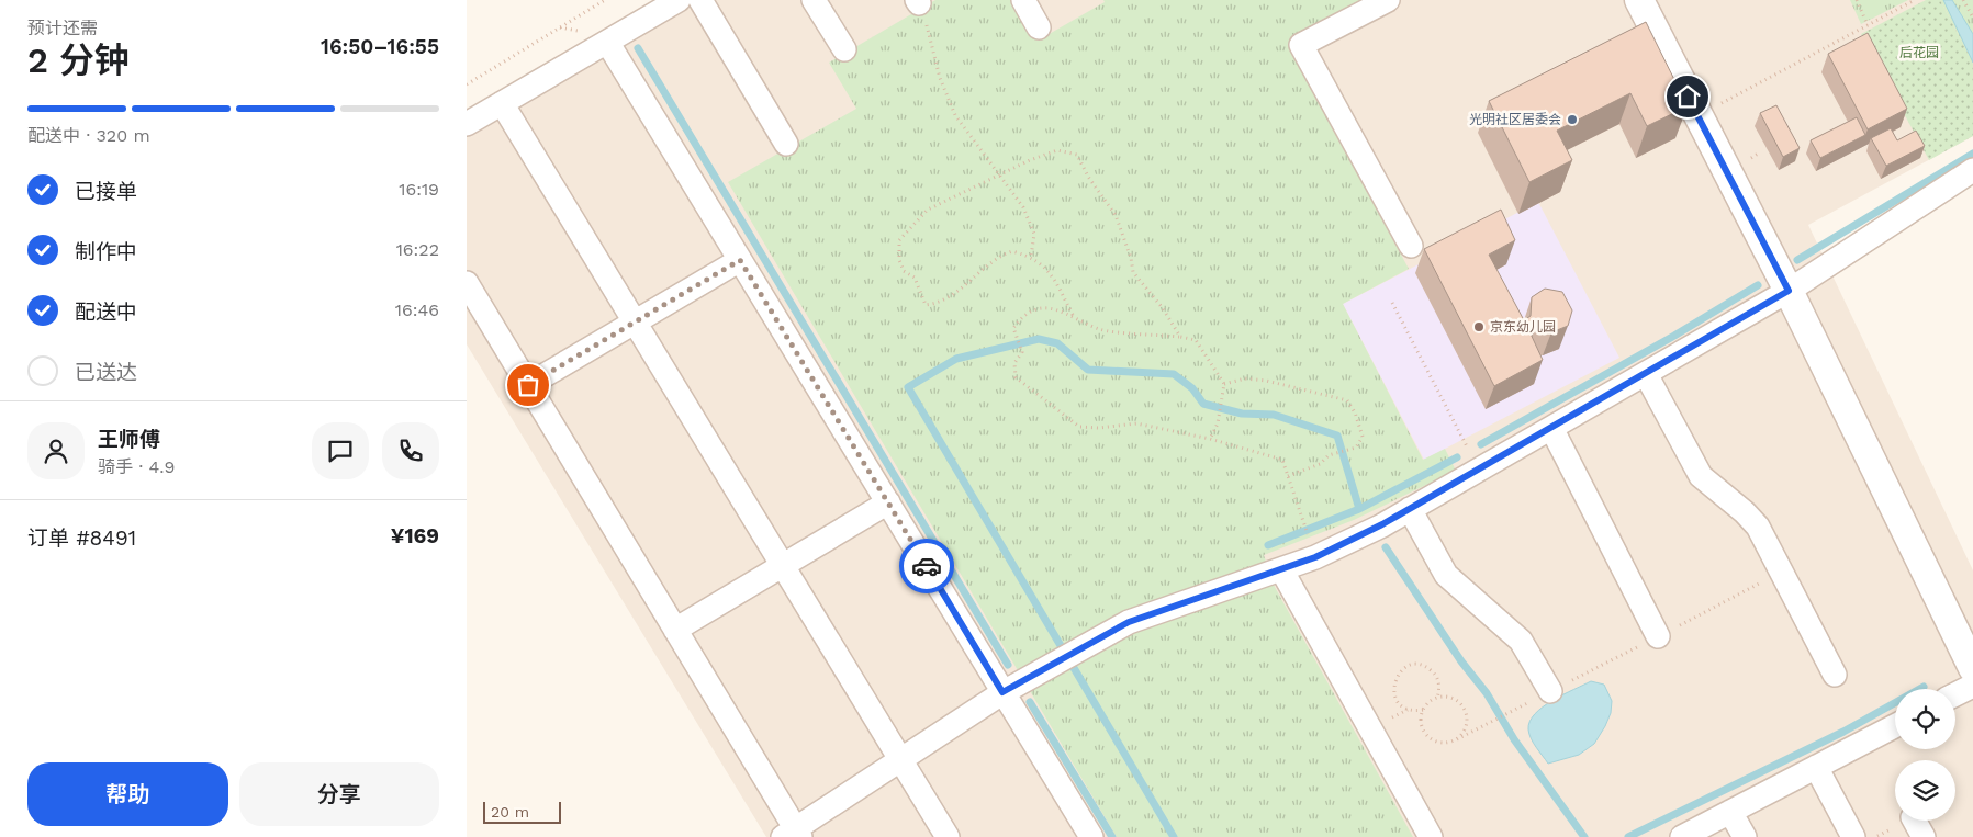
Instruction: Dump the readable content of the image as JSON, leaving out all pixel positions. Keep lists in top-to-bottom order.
{
  "parks": ["后花园"],
  "places": ["光明社区居委会", "京东幼儿园"],
  "scale_bar": "20 m",
  "page": {
    "heading": ["2 分钟", "预计还需", "16:50–16:55"],
    "panel": [
      "王师傅",
      "骑手 · 4.9",
      "订单 #8491",
      "¥169"
    ],
    "bar": "配送中 · 320 m",
    "list": [
      ["已接单", "16:19"],
      ["制作中", "16:22"],
      ["配送中", "16:46"],
      "已送达"
    ],
    "buttons": ["帮助", "分享"],
    "scale": "20 m"
  }
}
